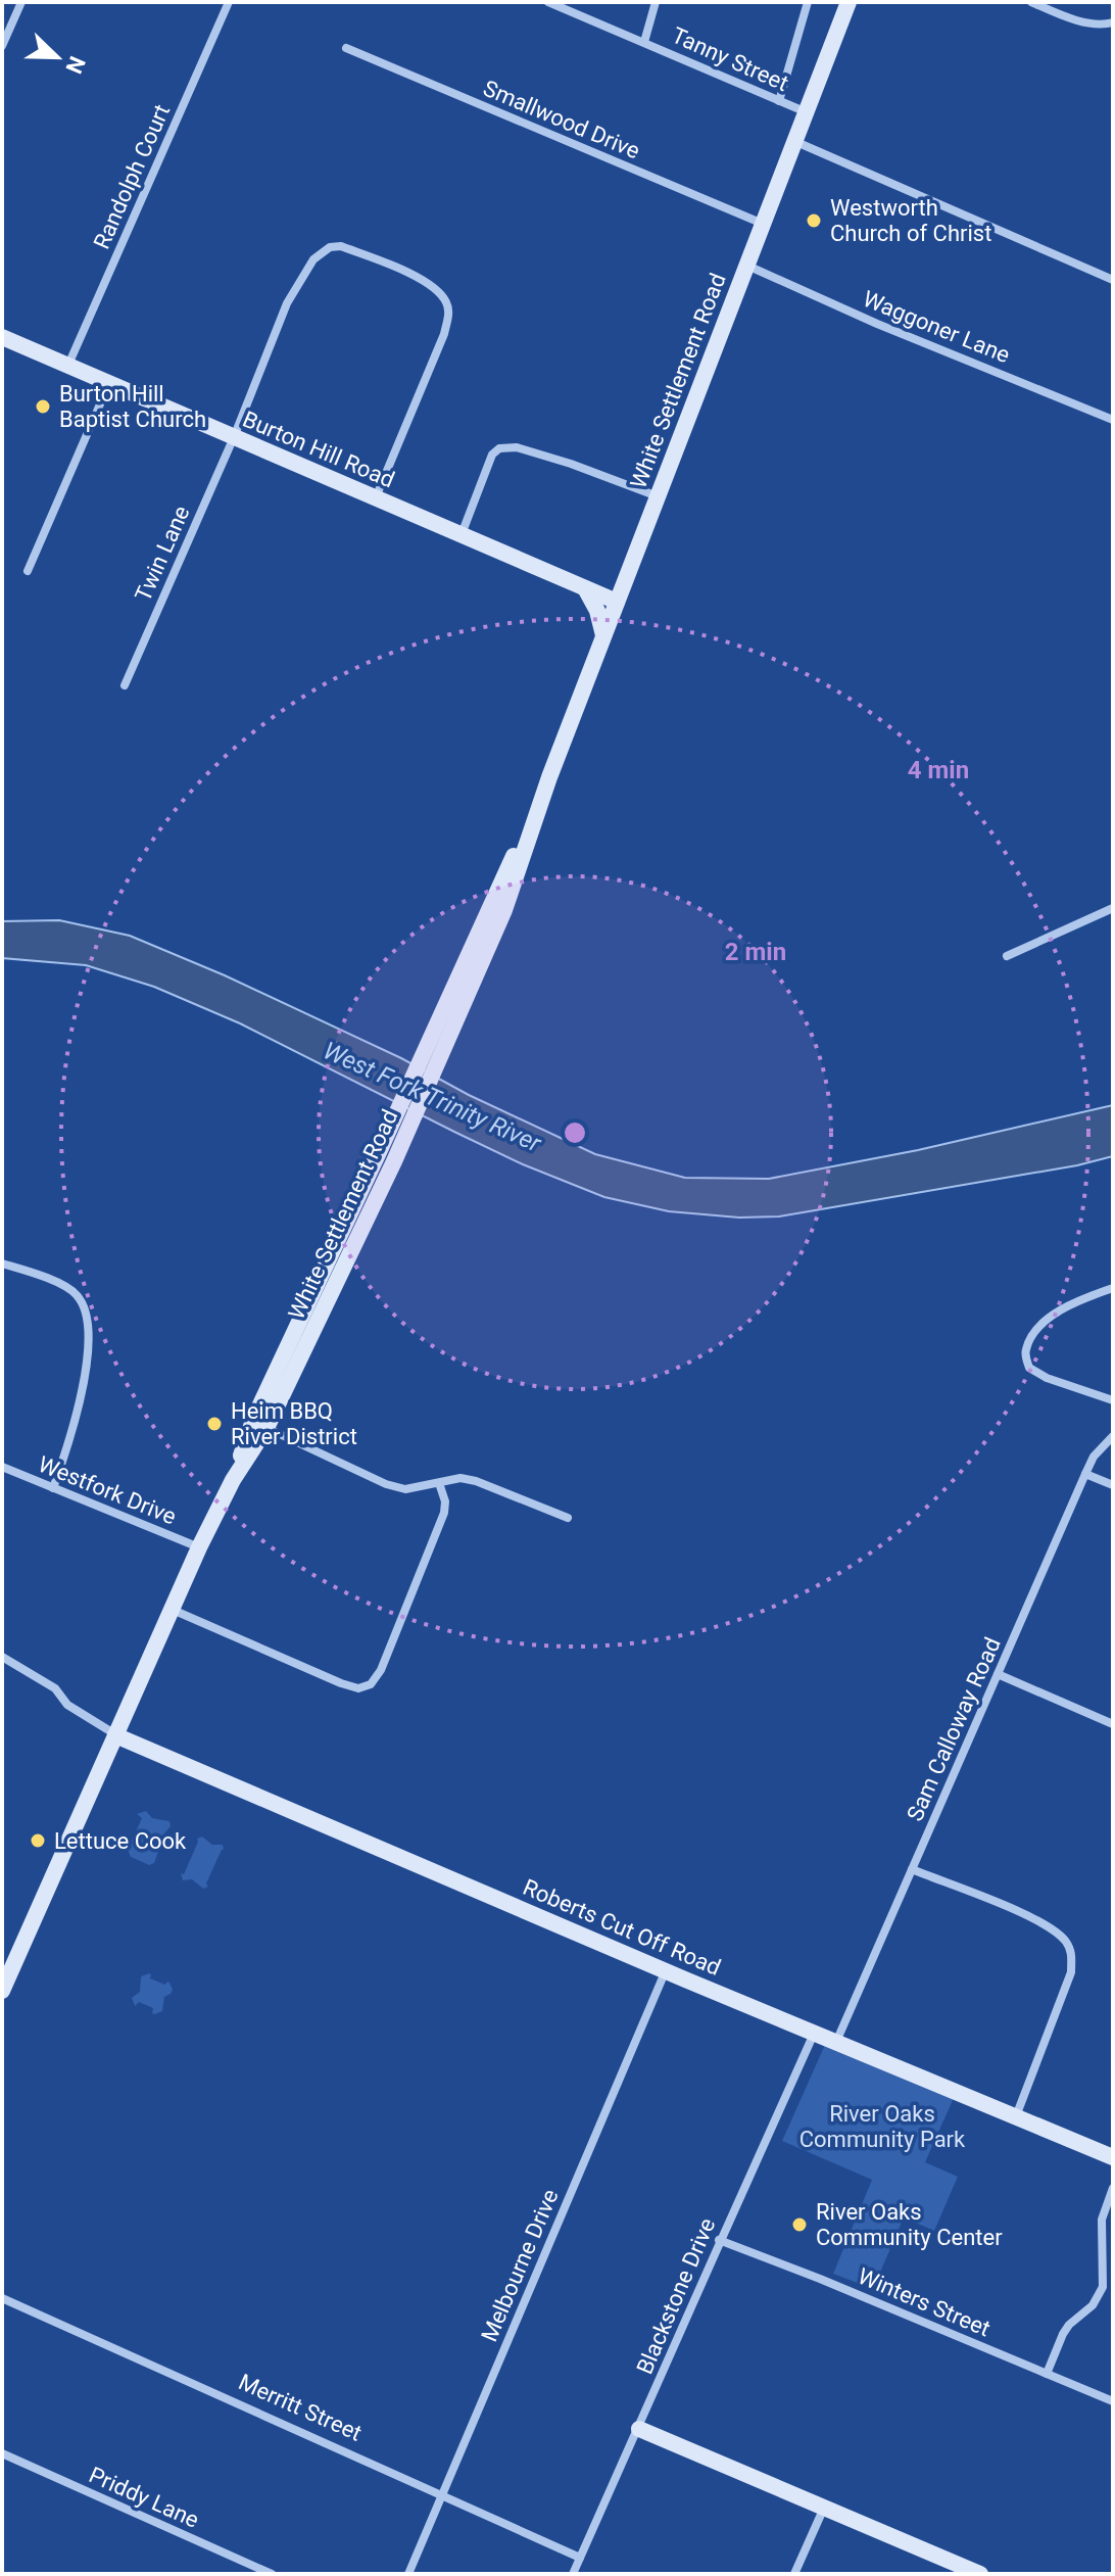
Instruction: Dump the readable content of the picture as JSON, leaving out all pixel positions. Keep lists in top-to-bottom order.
{
  "streets": {
    "main road": ["White Settlement Road", "Burton Hill Road", "Roberts Cut Off Road"],
    "street": [
      "Tanny Street",
      "Smallwood Drive",
      "Randolph Court",
      "Waggoner Lane",
      "Twin Lane",
      "Westfork Drive",
      "Sam Calloway Road",
      "Melbourne Drive",
      "Blackstone Drive",
      "Winters Street",
      "Merritt Street",
      "Priddy Lane"
    ]
  },
  "crossings": [
    ["Tanny Street", "White Settlement Road"],
    ["Smallwood Drive", "White Settlement Road"],
    ["Randolph Court", "Burton Hill Road"],
    ["Waggoner Lane", "White Settlement Road"],
    ["White Settlement Road", "Burton Hill Road"],
    ["White Settlement Road", "Westfork Drive"],
    ["White Settlement Road", "Roberts Cut Off Road"],
    ["Burton Hill Road", "Twin Lane"],
    ["Sam Calloway Road", "Roberts Cut Off Road"],
    ["Roberts Cut Off Road", "Melbourne Drive"],
    ["Roberts Cut Off Road", "Blackstone Drive"],
    ["Melbourne Drive", "Merritt Street"],
    ["Blackstone Drive", "Winters Street"],
    ["Blackstone Drive", "Merritt Street"]
  ],
  "water": ["West Fork Trinity River"],
  "parks": ["River Oaks Community Park"],
  "places": [
    "Westworth Church of Christ",
    "Burton Hill Baptist Church",
    "Heim BBQ River District",
    "Lettuce Cook",
    "River Oaks Community Center"
  ],
  "north": "bottom right",
  "rings": ["4 min", "2 min"]
}
